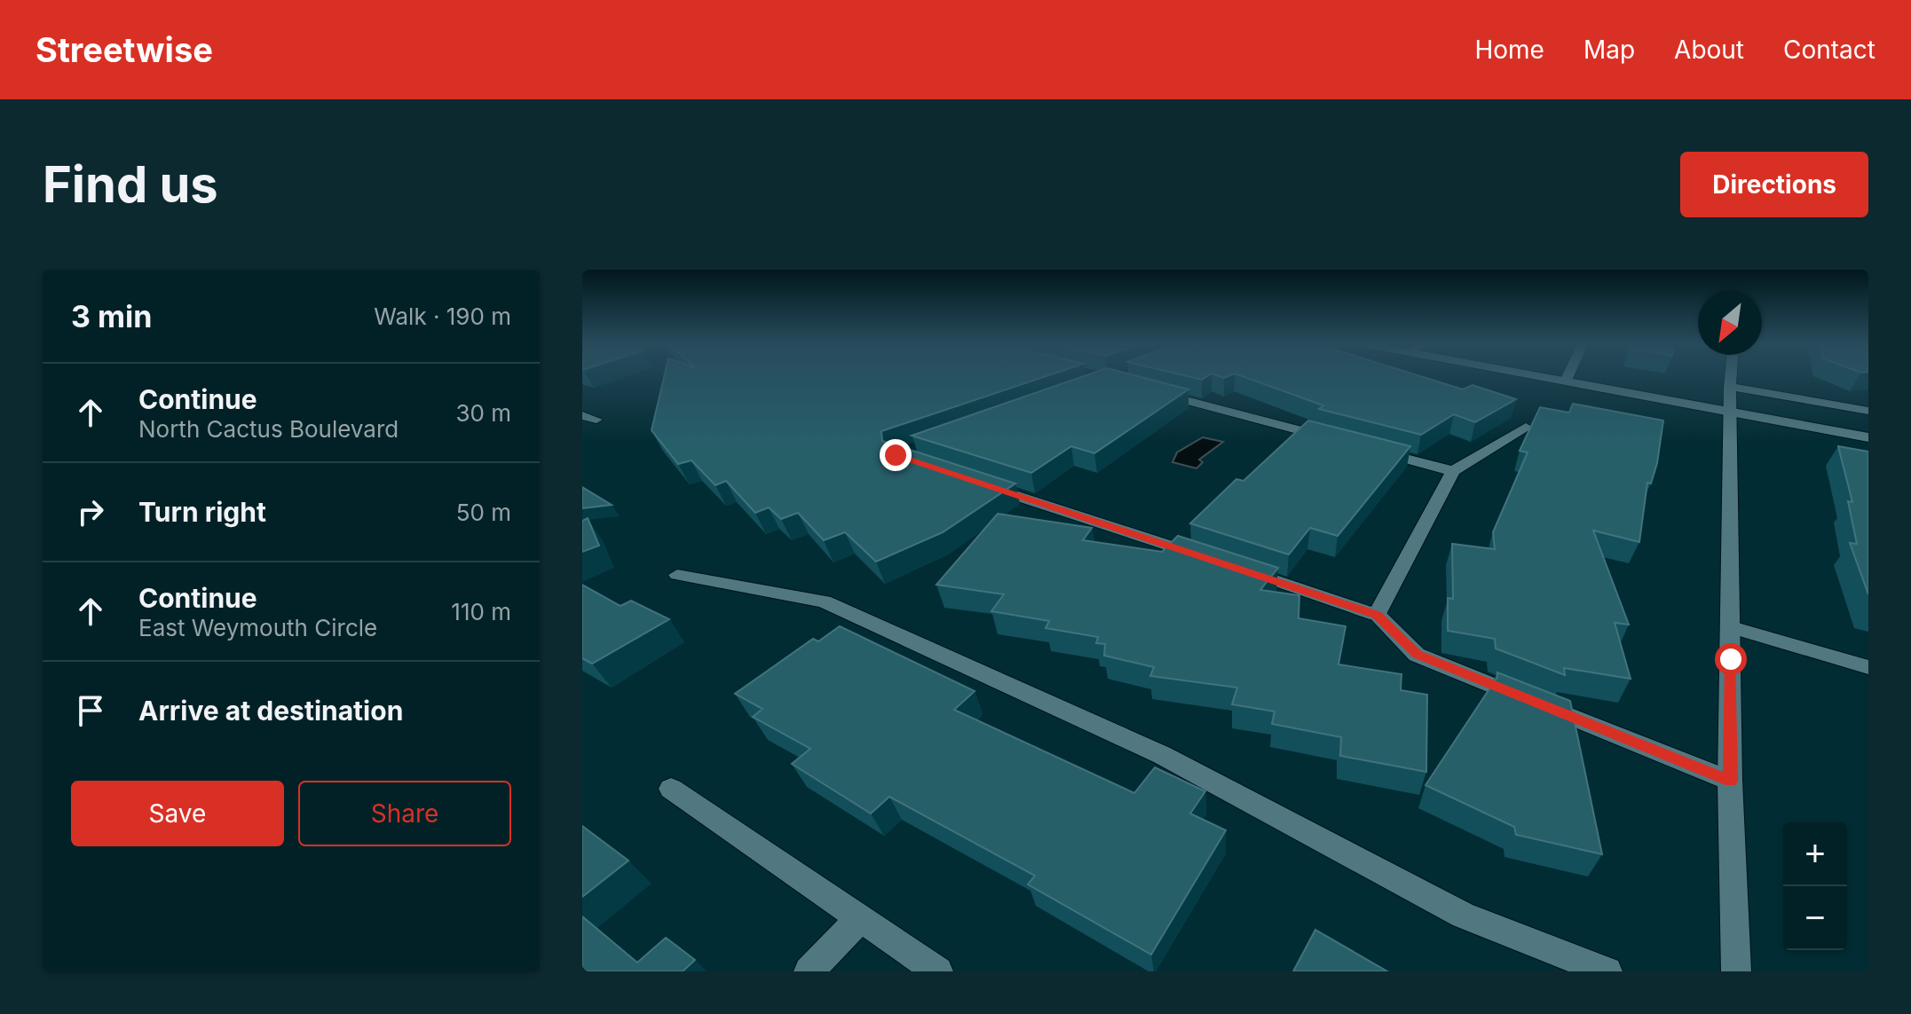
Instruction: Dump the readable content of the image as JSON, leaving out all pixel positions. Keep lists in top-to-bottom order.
{
  "north": "bottom left",
  "page": {
    "header": "Streetwise",
    "nav": [
      "Home",
      "Map",
      "About",
      "Contact"
    ],
    "buttons": [
      "Directions",
      ["Save", "Share"]
    ],
    "title": "Find us",
    "heading": ["3 min", "Walk · 190 m"],
    "list": [
      ["Continue", "North Cactus Boulevard", "30 m"],
      ["Turn right", "50 m"],
      ["Continue", "East Weymouth Circle", "110 m"],
      "Arrive at destination"
    ],
    "map_buttons": ["+", "−"]
  }
}
